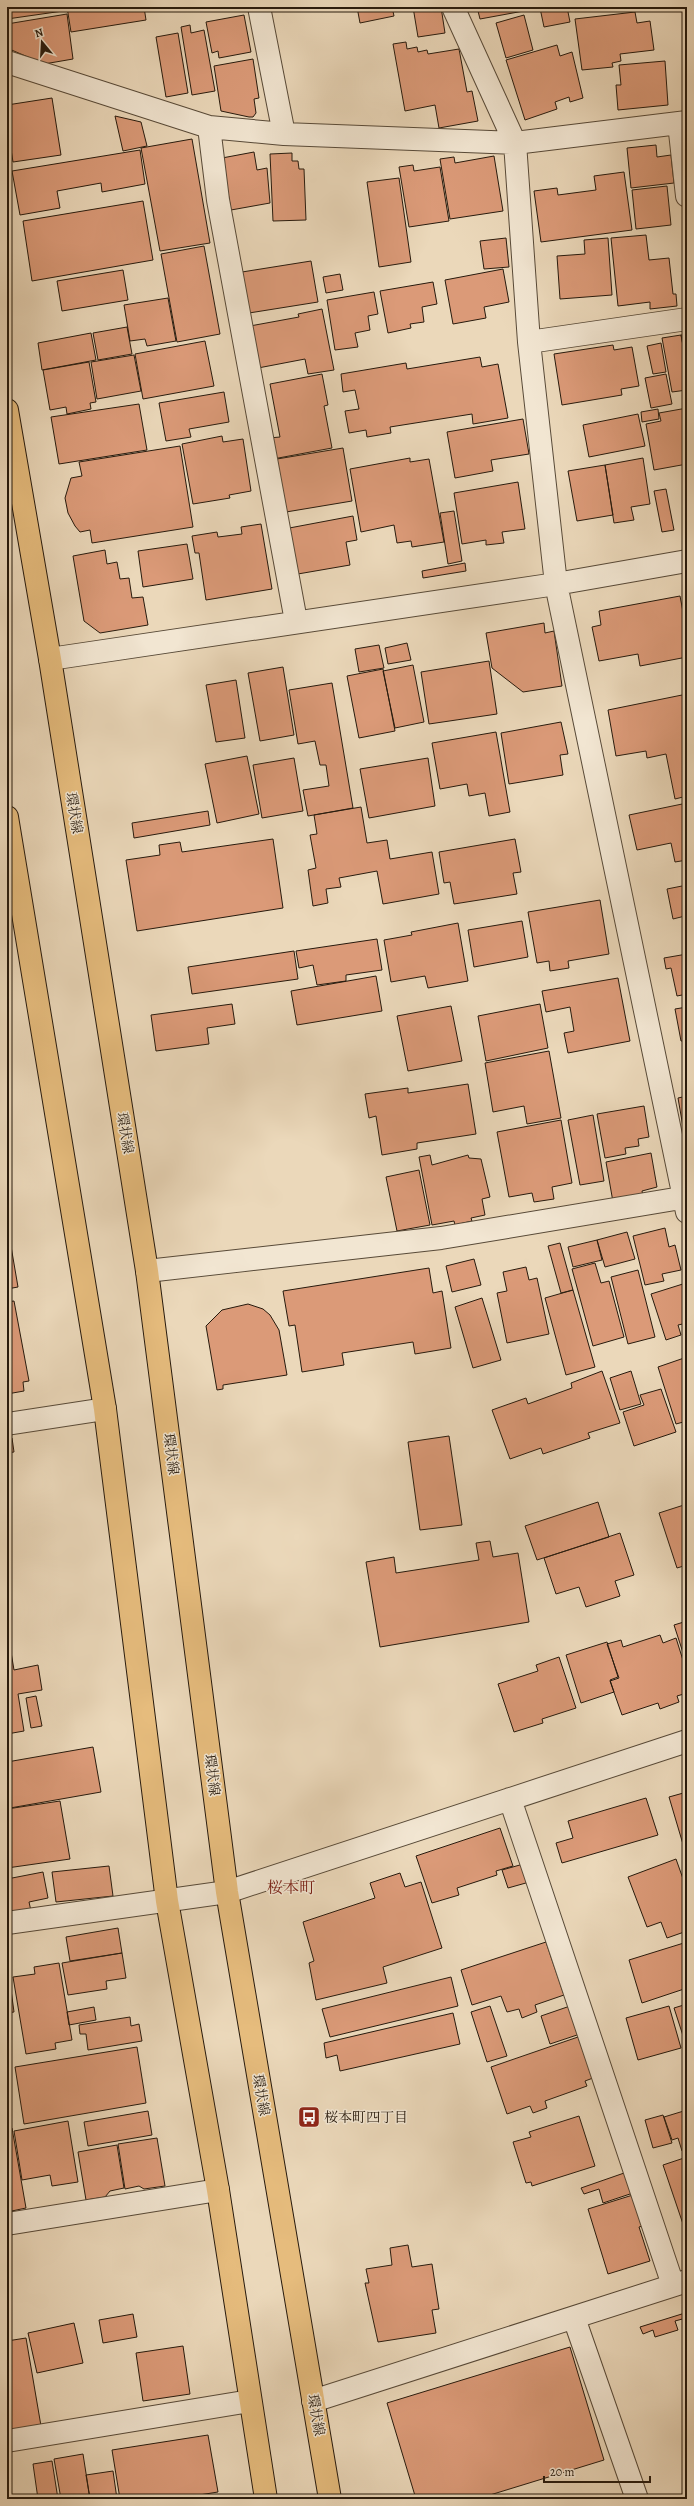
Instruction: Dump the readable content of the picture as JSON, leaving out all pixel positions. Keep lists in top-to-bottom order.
{
  "streets": {
    "main road": ["環状線"]
  },
  "districts": ["桜本町"],
  "places": {
    "bus stop": ["桜本町四丁目"]
  },
  "scale_bar": "20 m",
  "north": "top"
}
